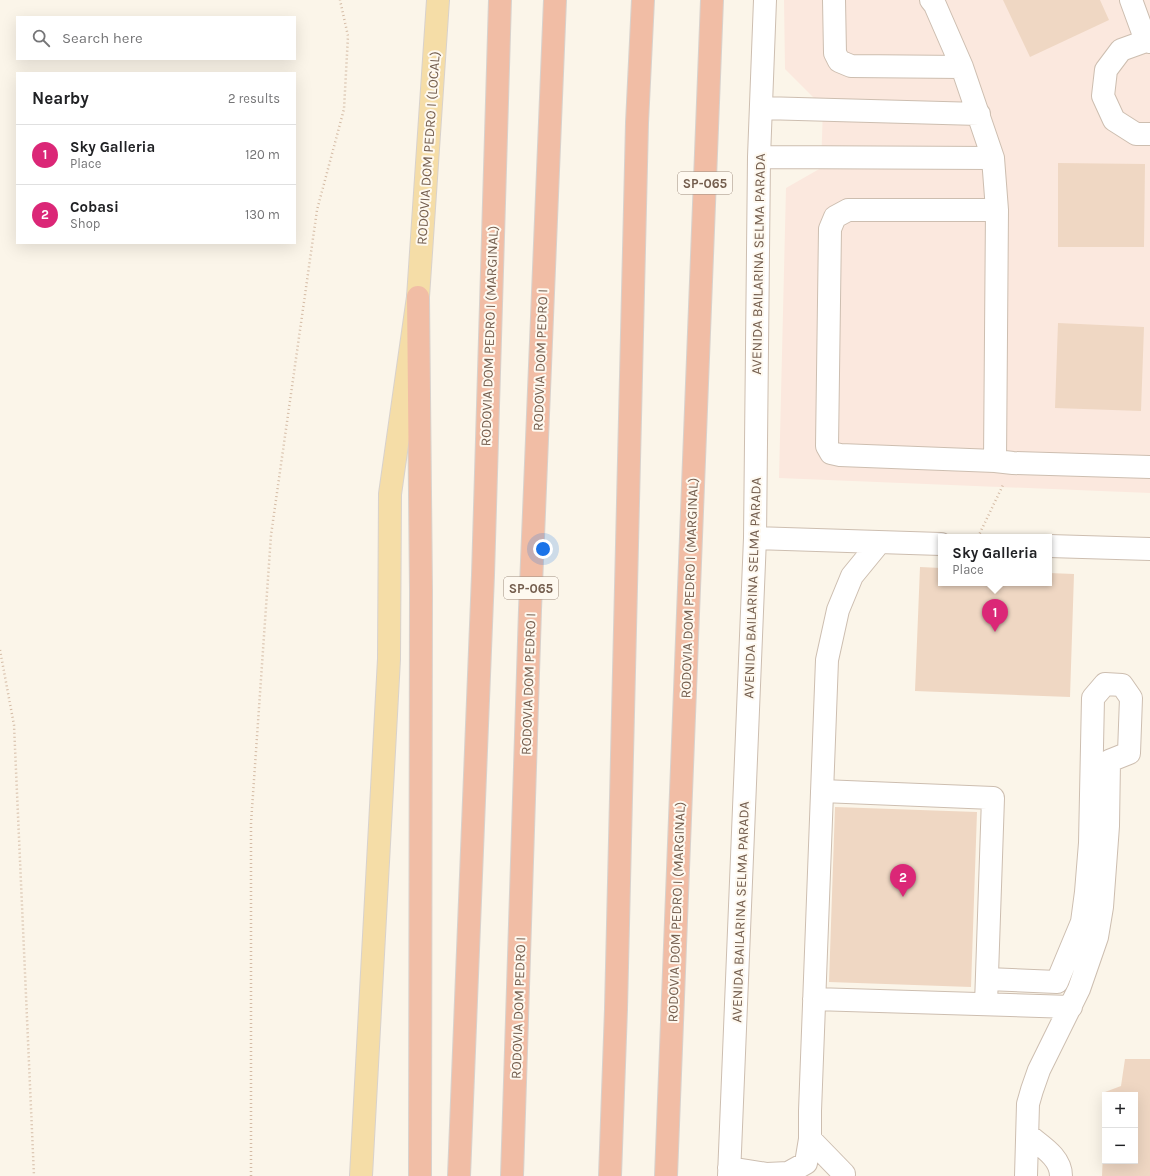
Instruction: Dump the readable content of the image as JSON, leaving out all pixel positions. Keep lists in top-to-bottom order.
{
  "streets": {
    "highway": ["SP-065", "RODOVIA DOM PEDRO I (MARGINAL)", "RODOVIA DOM PEDRO I"],
    "main road": ["RODOVIA DOM PEDRO I (LOCAL)"],
    "street": ["AVENIDA BAILARINA SELMA PARADA"]
  },
  "page": {
    "search": "Search here",
    "heading": ["Nearby", "2 results"],
    "list": [
      {
        "mark": "1",
        "name": "Sky Galleria",
        "note": "Place",
        "value": "120 m"
      },
      {
        "mark": "2",
        "name": "Cobasi",
        "note": "Shop",
        "value": "130 m"
      }
    ],
    "popup": ["Sky Galleria", "Place"],
    "pins": ["1", "2"],
    "map_buttons": ["+", "−"]
  }
}
